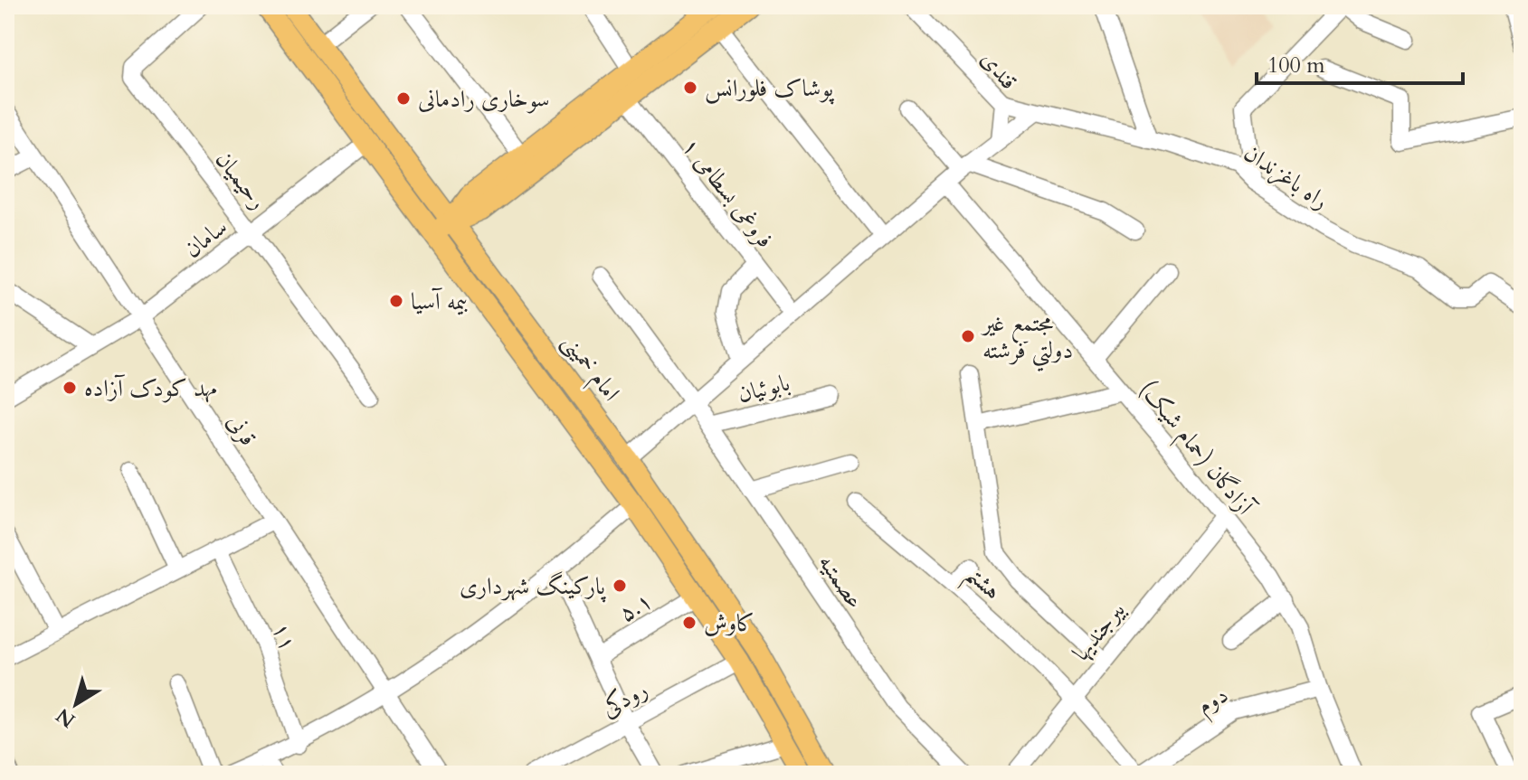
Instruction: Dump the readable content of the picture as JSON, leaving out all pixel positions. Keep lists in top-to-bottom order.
{
  "streets": {
    "main road": ["امام خمینی"],
    "street": [
      "قندی",
      "راه باغزندان",
      "رحیمیان",
      "فروغی بسطامی ۱",
      "سامان",
      "بابوئیان",
      "قرنی",
      "آزادگان (حمام شیک)",
      "عصمتیه",
      "هشتم",
      "۵.۱",
      "بیرجندیها",
      "۱۱",
      "رودکی",
      "دوم"
    ]
  },
  "crossings": [
    ["قندی", "راه باغزندان"],
    ["رحیمیان", "سامان"],
    ["سامان", "امام خمینی"],
    ["سامان", "قرنی"],
    ["امام خمینی", "۵.۱"],
    ["امام خمینی", "رودکی"],
    ["بابوئیان", "عصمتیه"],
    ["آزادگان (حمام شیک)", "بیرجندیها"],
    ["آزادگان (حمام شیک)", "دوم"],
    ["هشتم", "بیرجندیها"],
    ["هشتم", "دوم"]
  ],
  "places": [
    "پوشاک فلورانس",
    "سوخاری رادمانی",
    "بیمه آسیا",
    "مجتمع غير دولتي فرشته",
    "مهد کودک آزاده",
    "پارکینگ شهرداری",
    "کاوش"
  ],
  "scale_bar": "100 m",
  "north": "bottom left"
}
